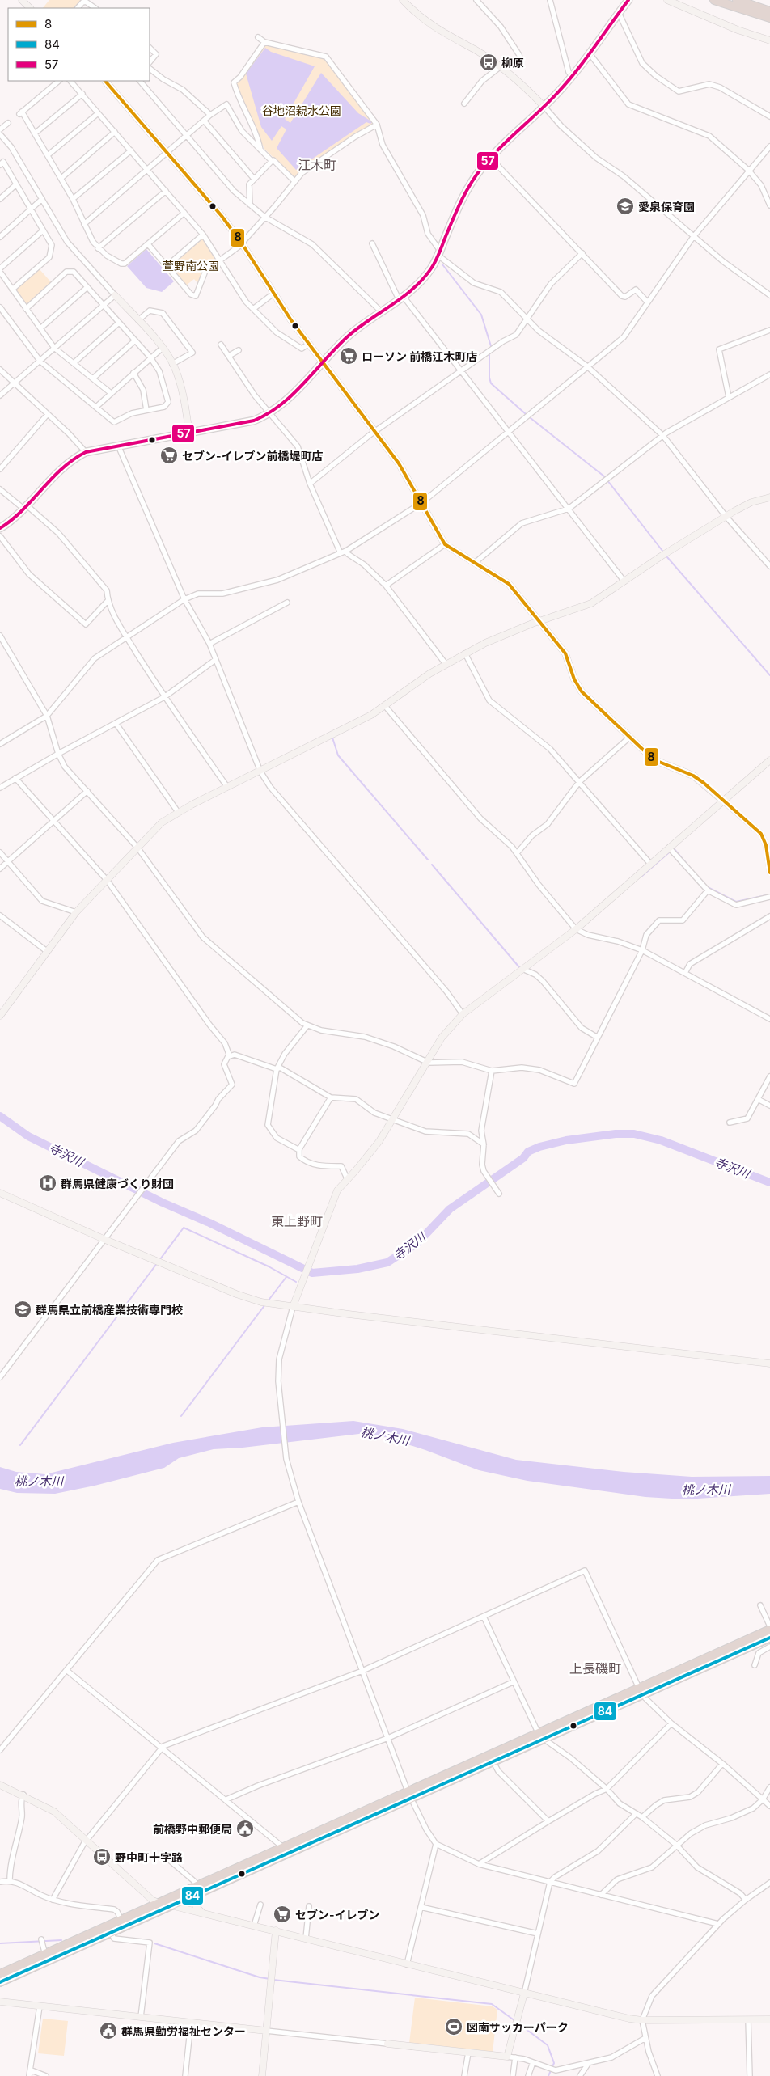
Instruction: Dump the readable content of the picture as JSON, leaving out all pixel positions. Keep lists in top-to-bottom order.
{
  "districts": ["江木町", "東上野町", "上長磯町"],
  "water": ["寺沢川", "桃ノ木川"],
  "parks": ["谷地沼親水公園", "萱野南公園"],
  "places": {
    "bus stop": ["柳原", "野中町十字路"],
    "school or university": ["愛泉保育園", "群馬県立前橋産業技術専門校"],
    "supermarket": ["ローソン 前橋江木町店", "セブン-イレブン前橋堤町店", "セブン-イレブン"],
    "hospital": ["群馬県健康づくり財団"],
    "public building": ["前橋野中郵便局", "群馬県勤労福祉センター"],
    "sports": ["図南サッカーパーク"]
  },
  "lines": ["transit line 57", "transit line 8", "transit line 84"],
  "legend": ["8", "84", "57"]
}
